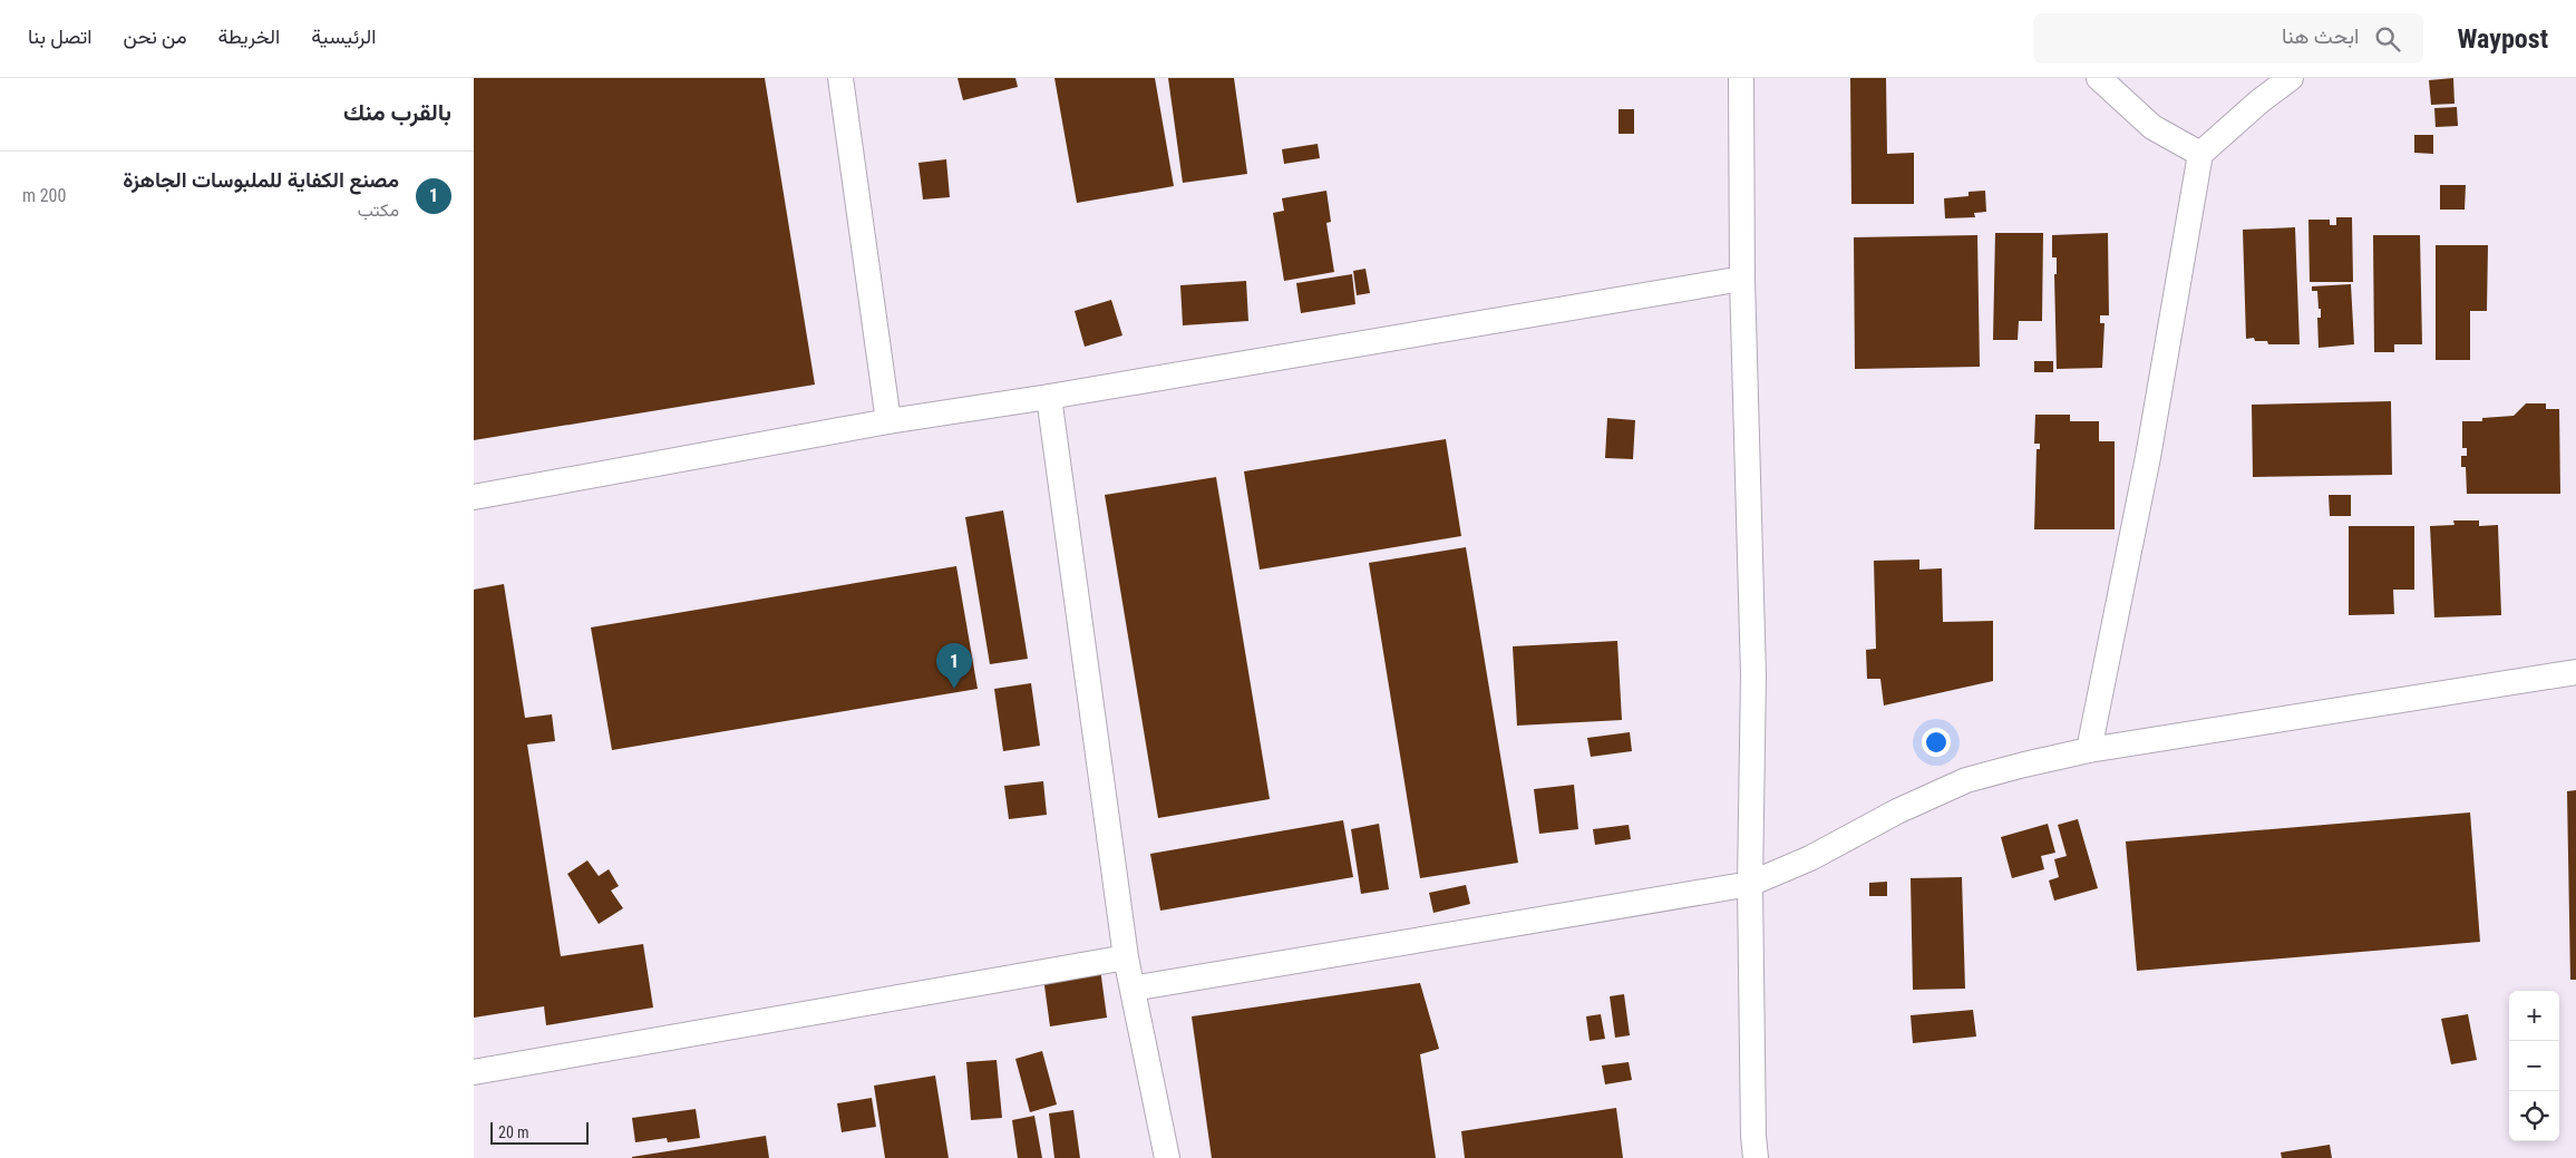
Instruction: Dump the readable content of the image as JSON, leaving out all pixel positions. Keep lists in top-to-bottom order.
{
  "scale_bar": "20 m",
  "page": {
    "header": "Waypost",
    "search": "ابحث هنا",
    "nav": [
      "الرئيسية",
      "الخريطة",
      "من نحن",
      "اتصل بنا"
    ],
    "heading": "بالقرب منك",
    "list": [
      {
        "mark": "1",
        "name": "مصنع الكفاية للملبوسات الجاهزة",
        "note": "مكتب",
        "value": "200 m"
      }
    ],
    "pins": "1",
    "map_buttons": ["+", "−"],
    "scale": "20 m"
  }
}
